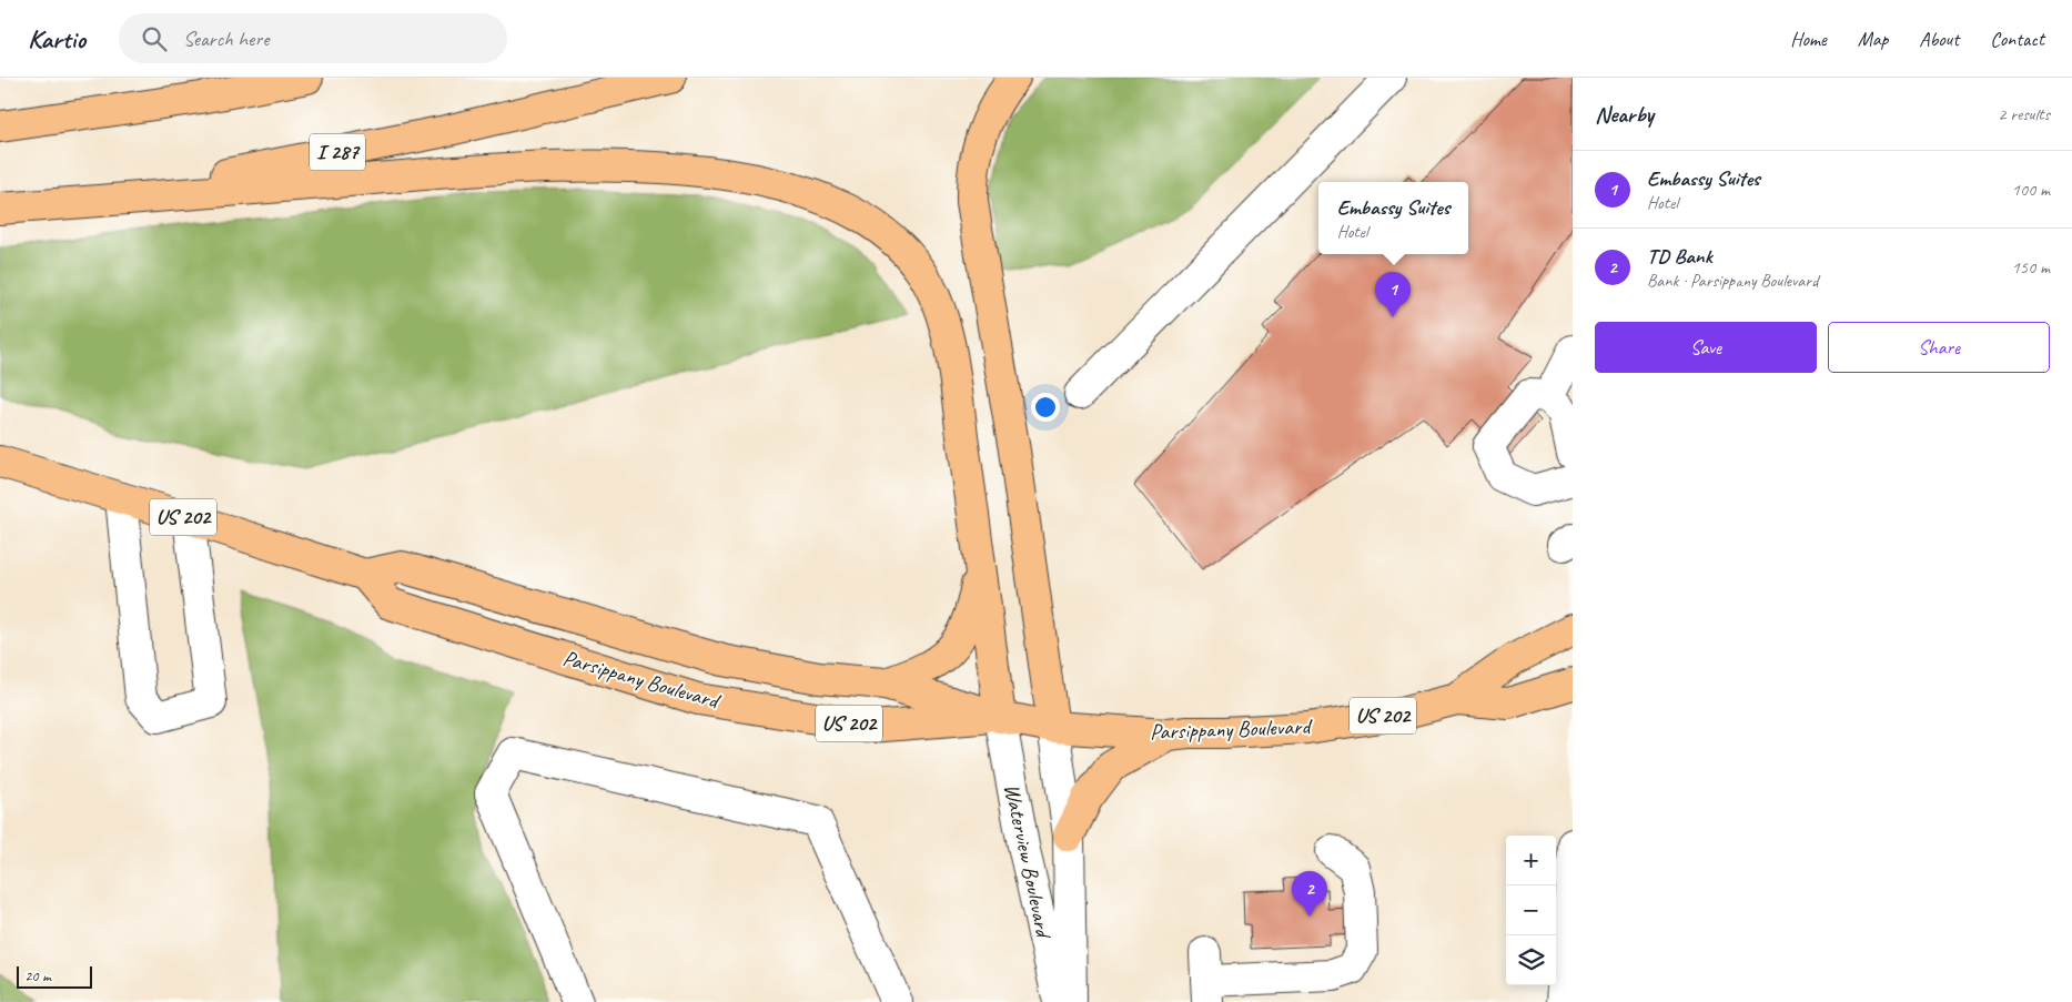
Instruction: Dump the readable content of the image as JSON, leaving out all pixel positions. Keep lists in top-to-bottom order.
{
  "streets": {
    "main road": ["I 287", "US 202", "Parsippany Boulevard"],
    "street": ["Waterview Boulevard"]
  },
  "crossings": [
    ["US 202", "Parsippany Boulevard"],
    ["Parsippany Boulevard", "Waterview Boulevard"]
  ],
  "scale_bar": "20 m",
  "page": {
    "header": "Kartio",
    "search": "Search here",
    "nav": [
      "Home",
      "Map",
      "About",
      "Contact"
    ],
    "heading": ["Nearby", "2 results"],
    "list": [
      {
        "mark": "1",
        "name": "Embassy Suites",
        "note": "Hotel",
        "value": "100 m"
      },
      {
        "mark": "2",
        "name": "TD Bank",
        "note": "Bank · Parsippany Boulevard",
        "value": "150 m"
      }
    ],
    "popup": ["Embassy Suites", "Hotel"],
    "pins": ["1", "2"],
    "buttons": ["Save", "Share"],
    "map_buttons": ["+", "−"],
    "scale": "20 m"
  }
}
